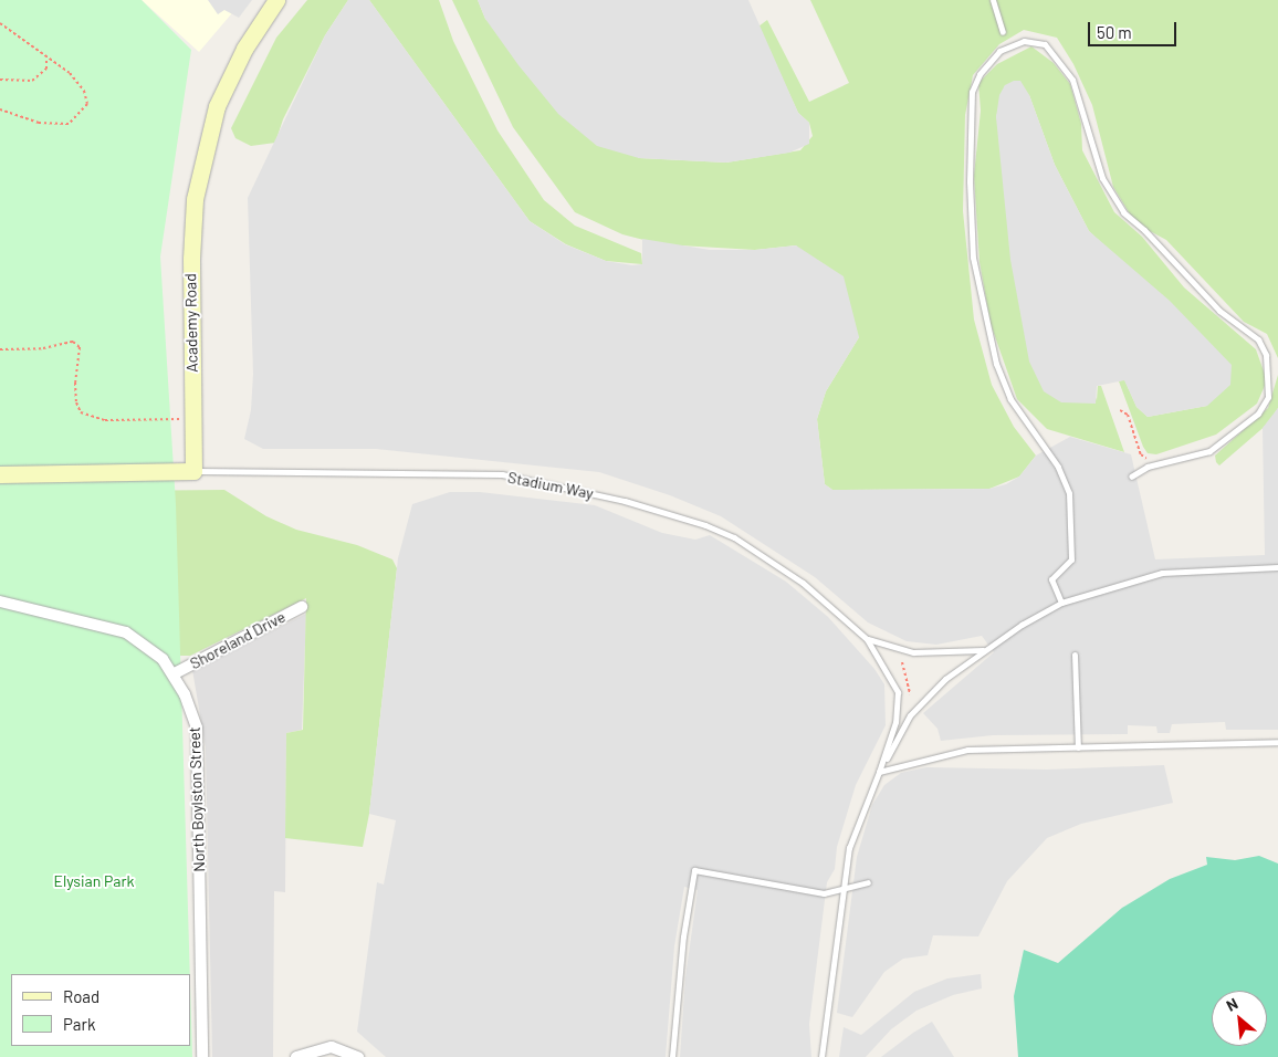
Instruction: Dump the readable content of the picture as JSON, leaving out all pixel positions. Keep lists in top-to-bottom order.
{
  "streets": {
    "main road": ["Academy Road"],
    "street": ["Shoreland Drive", "North Boylston Street"],
    "lane": ["Stadium Way"]
  },
  "crossings": [
    ["Academy Road", "Stadium Way"],
    ["Shoreland Drive", "North Boylston Street"]
  ],
  "parks": ["Elysian Park"],
  "legend": ["Road", "Park"],
  "scale_bar": "50 m",
  "north": "top left"
}
